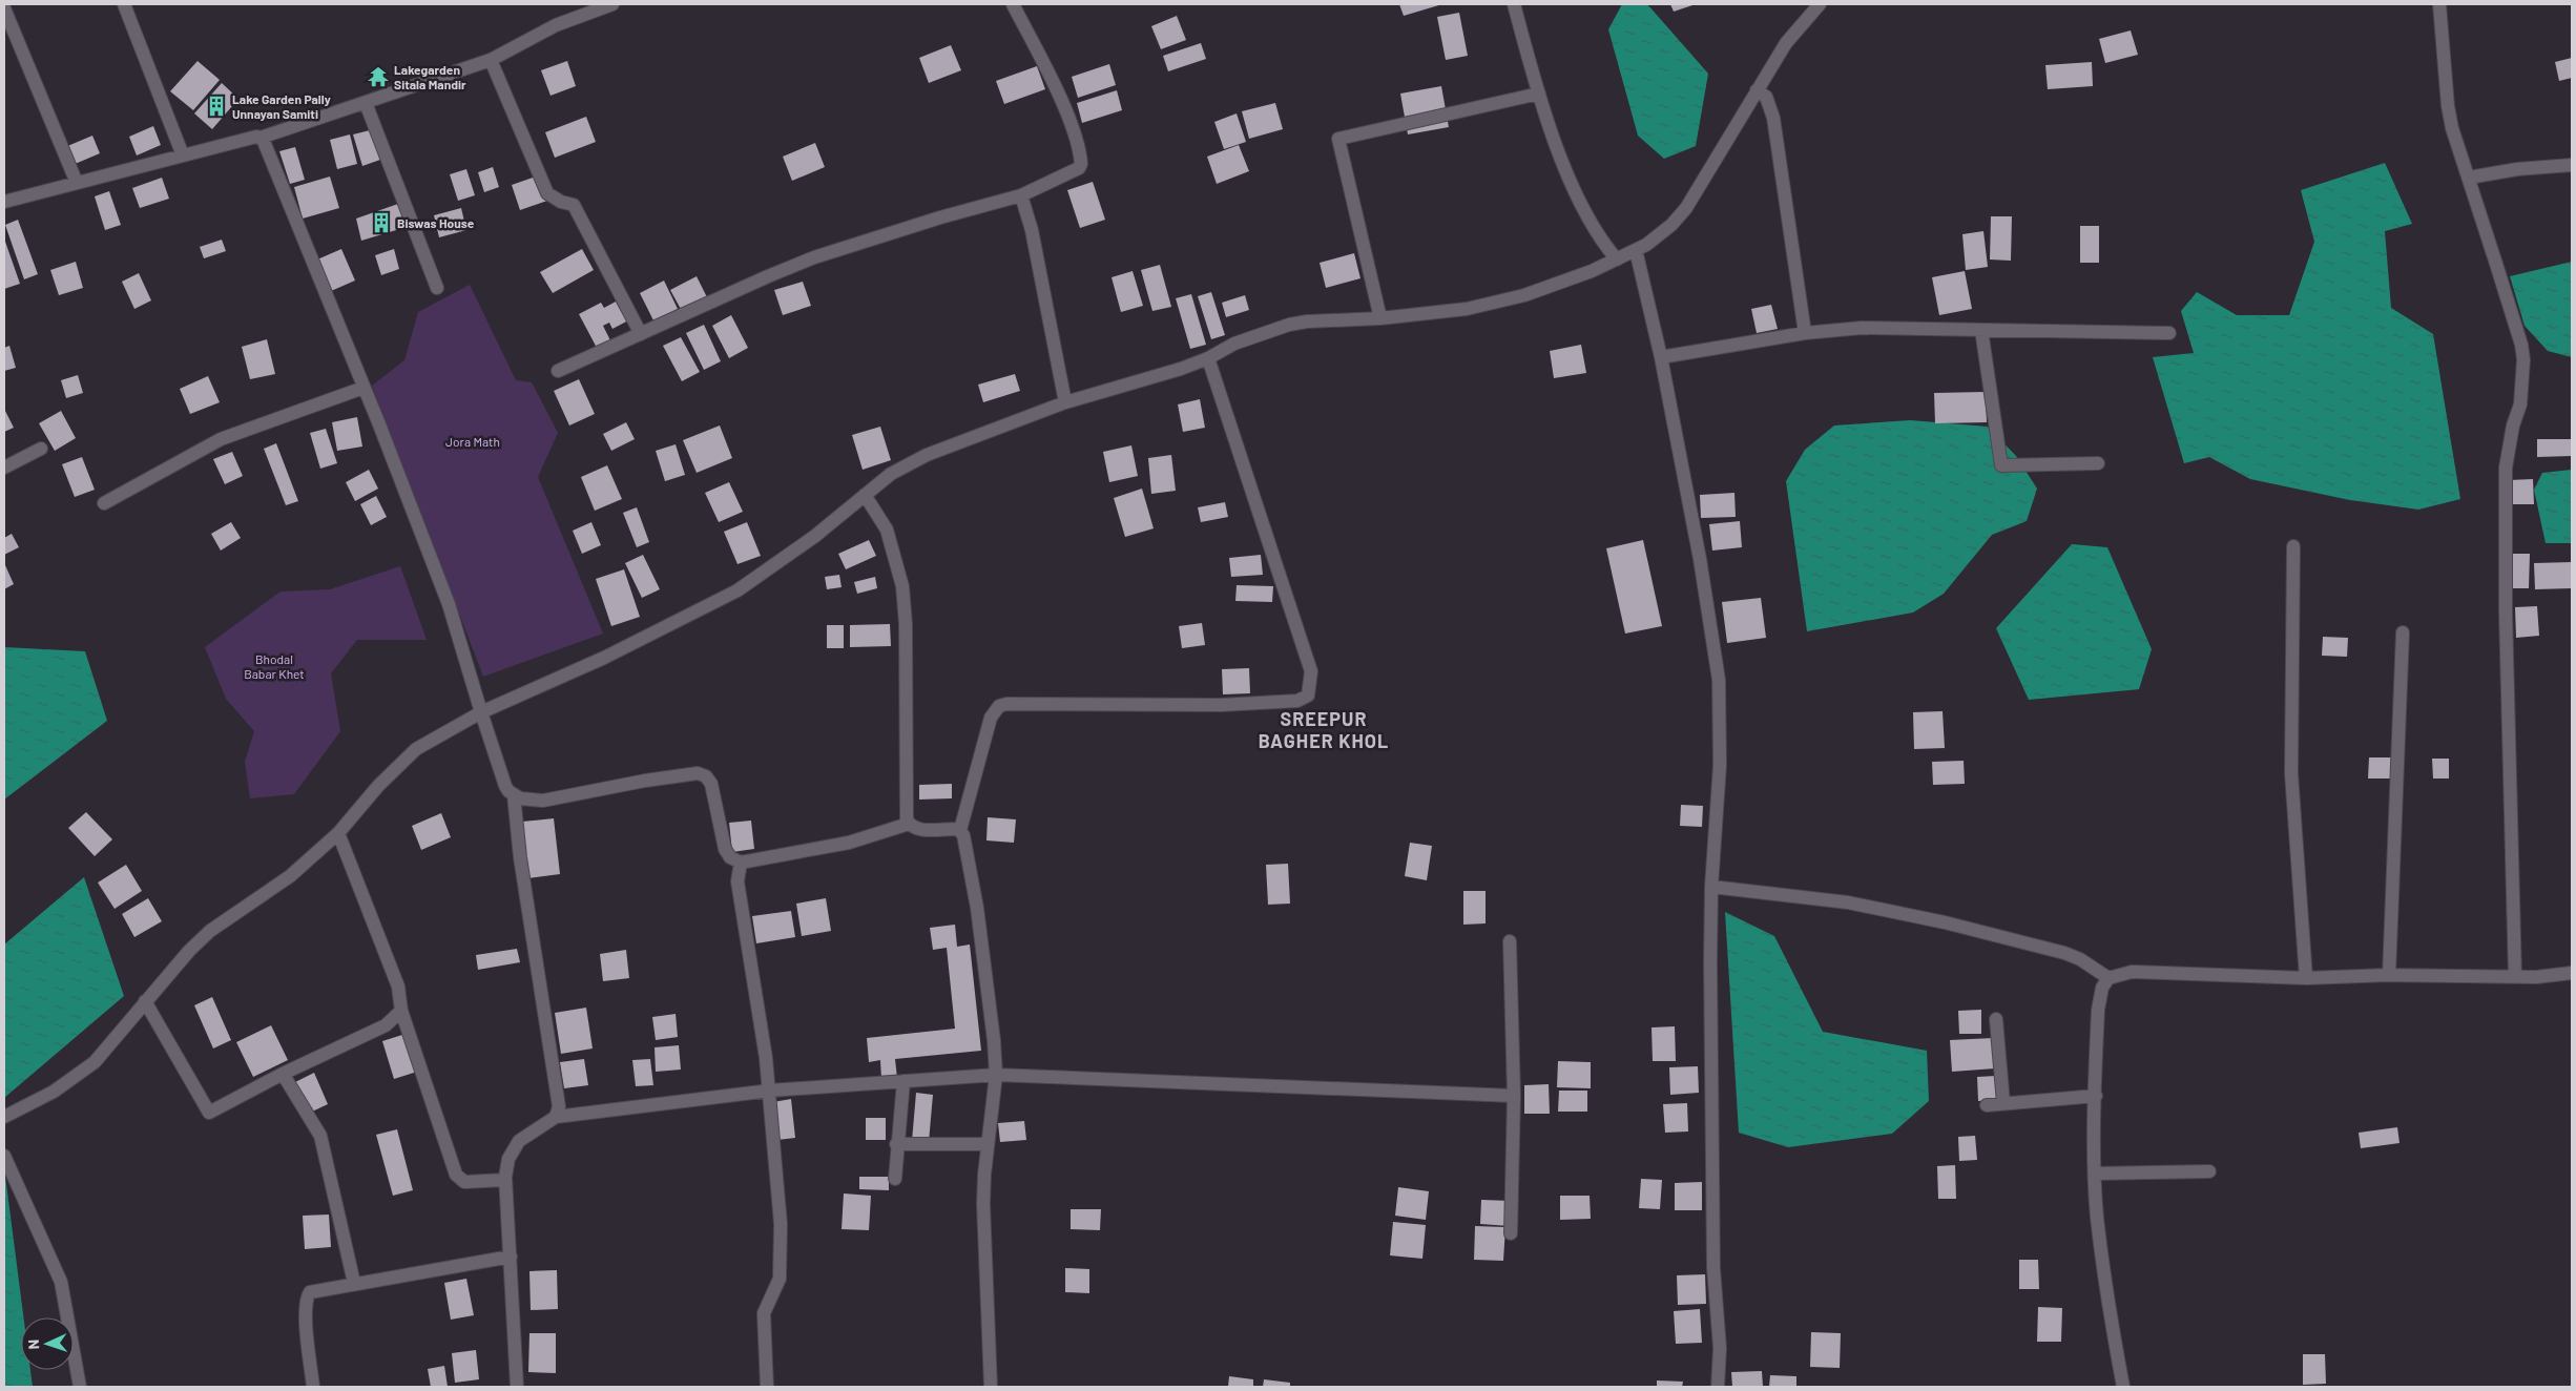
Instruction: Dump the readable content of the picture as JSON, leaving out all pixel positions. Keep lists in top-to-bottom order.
{
  "districts": ["SREEPUR BAGHER KHOL"],
  "parks": ["Jora Math", "Bhodal Babar Khet"],
  "places": {
    "temple": ["Lakegarden Sitala Mandir"],
    "building": ["Lake Garden Pally Unnayan Samiti", "Biswas House"]
  },
  "north": "left"
}
